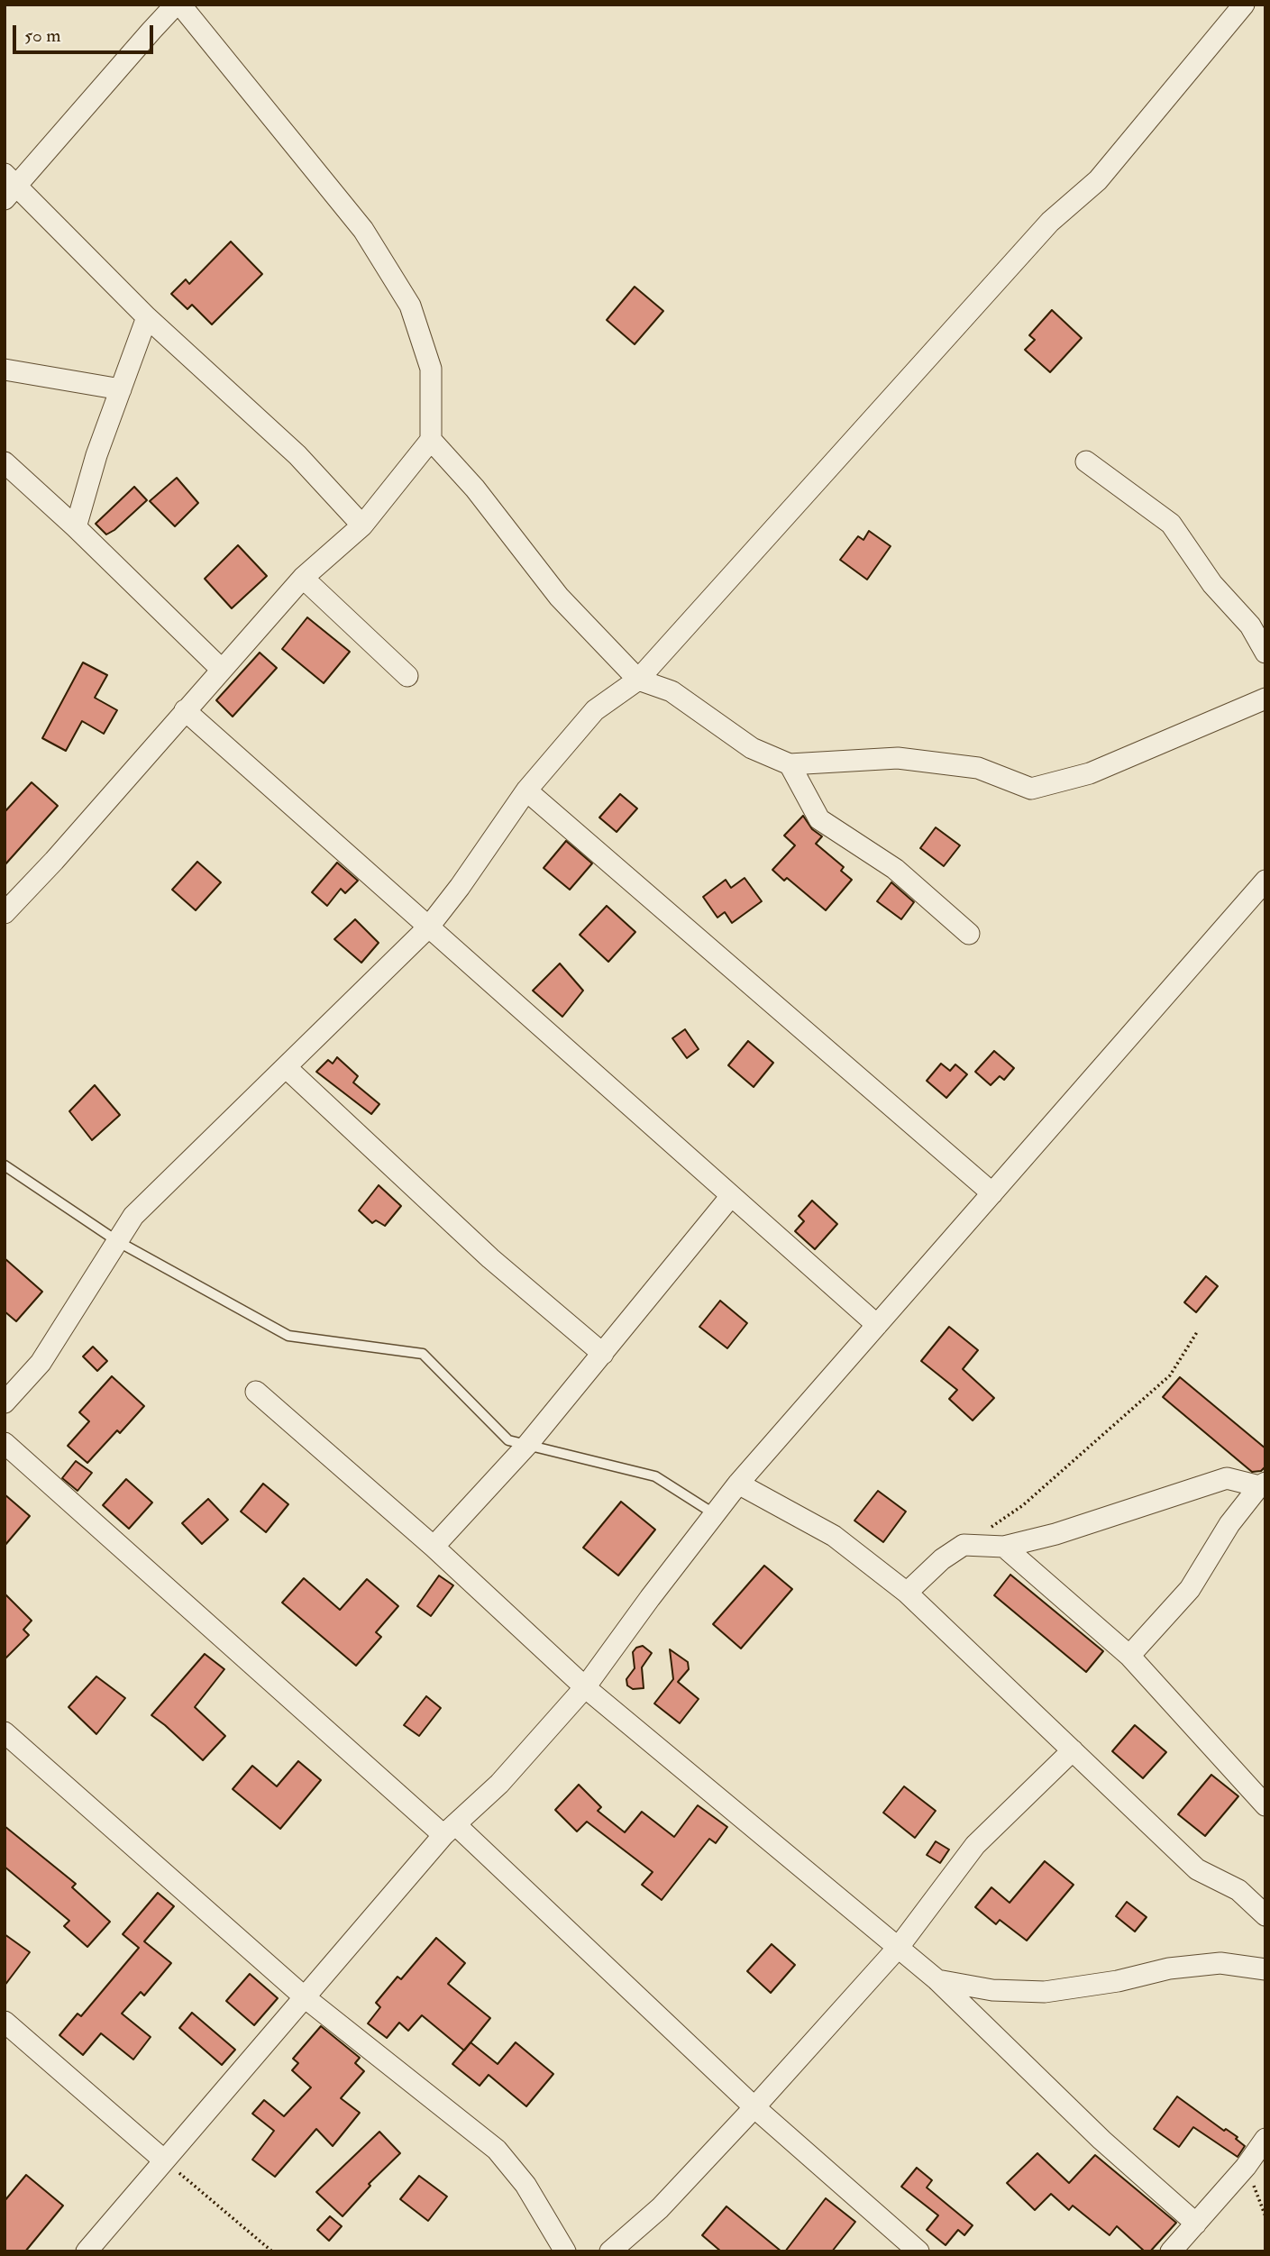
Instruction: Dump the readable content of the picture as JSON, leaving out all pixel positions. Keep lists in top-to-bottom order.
{
  "scale_bar": "50 m"
}
